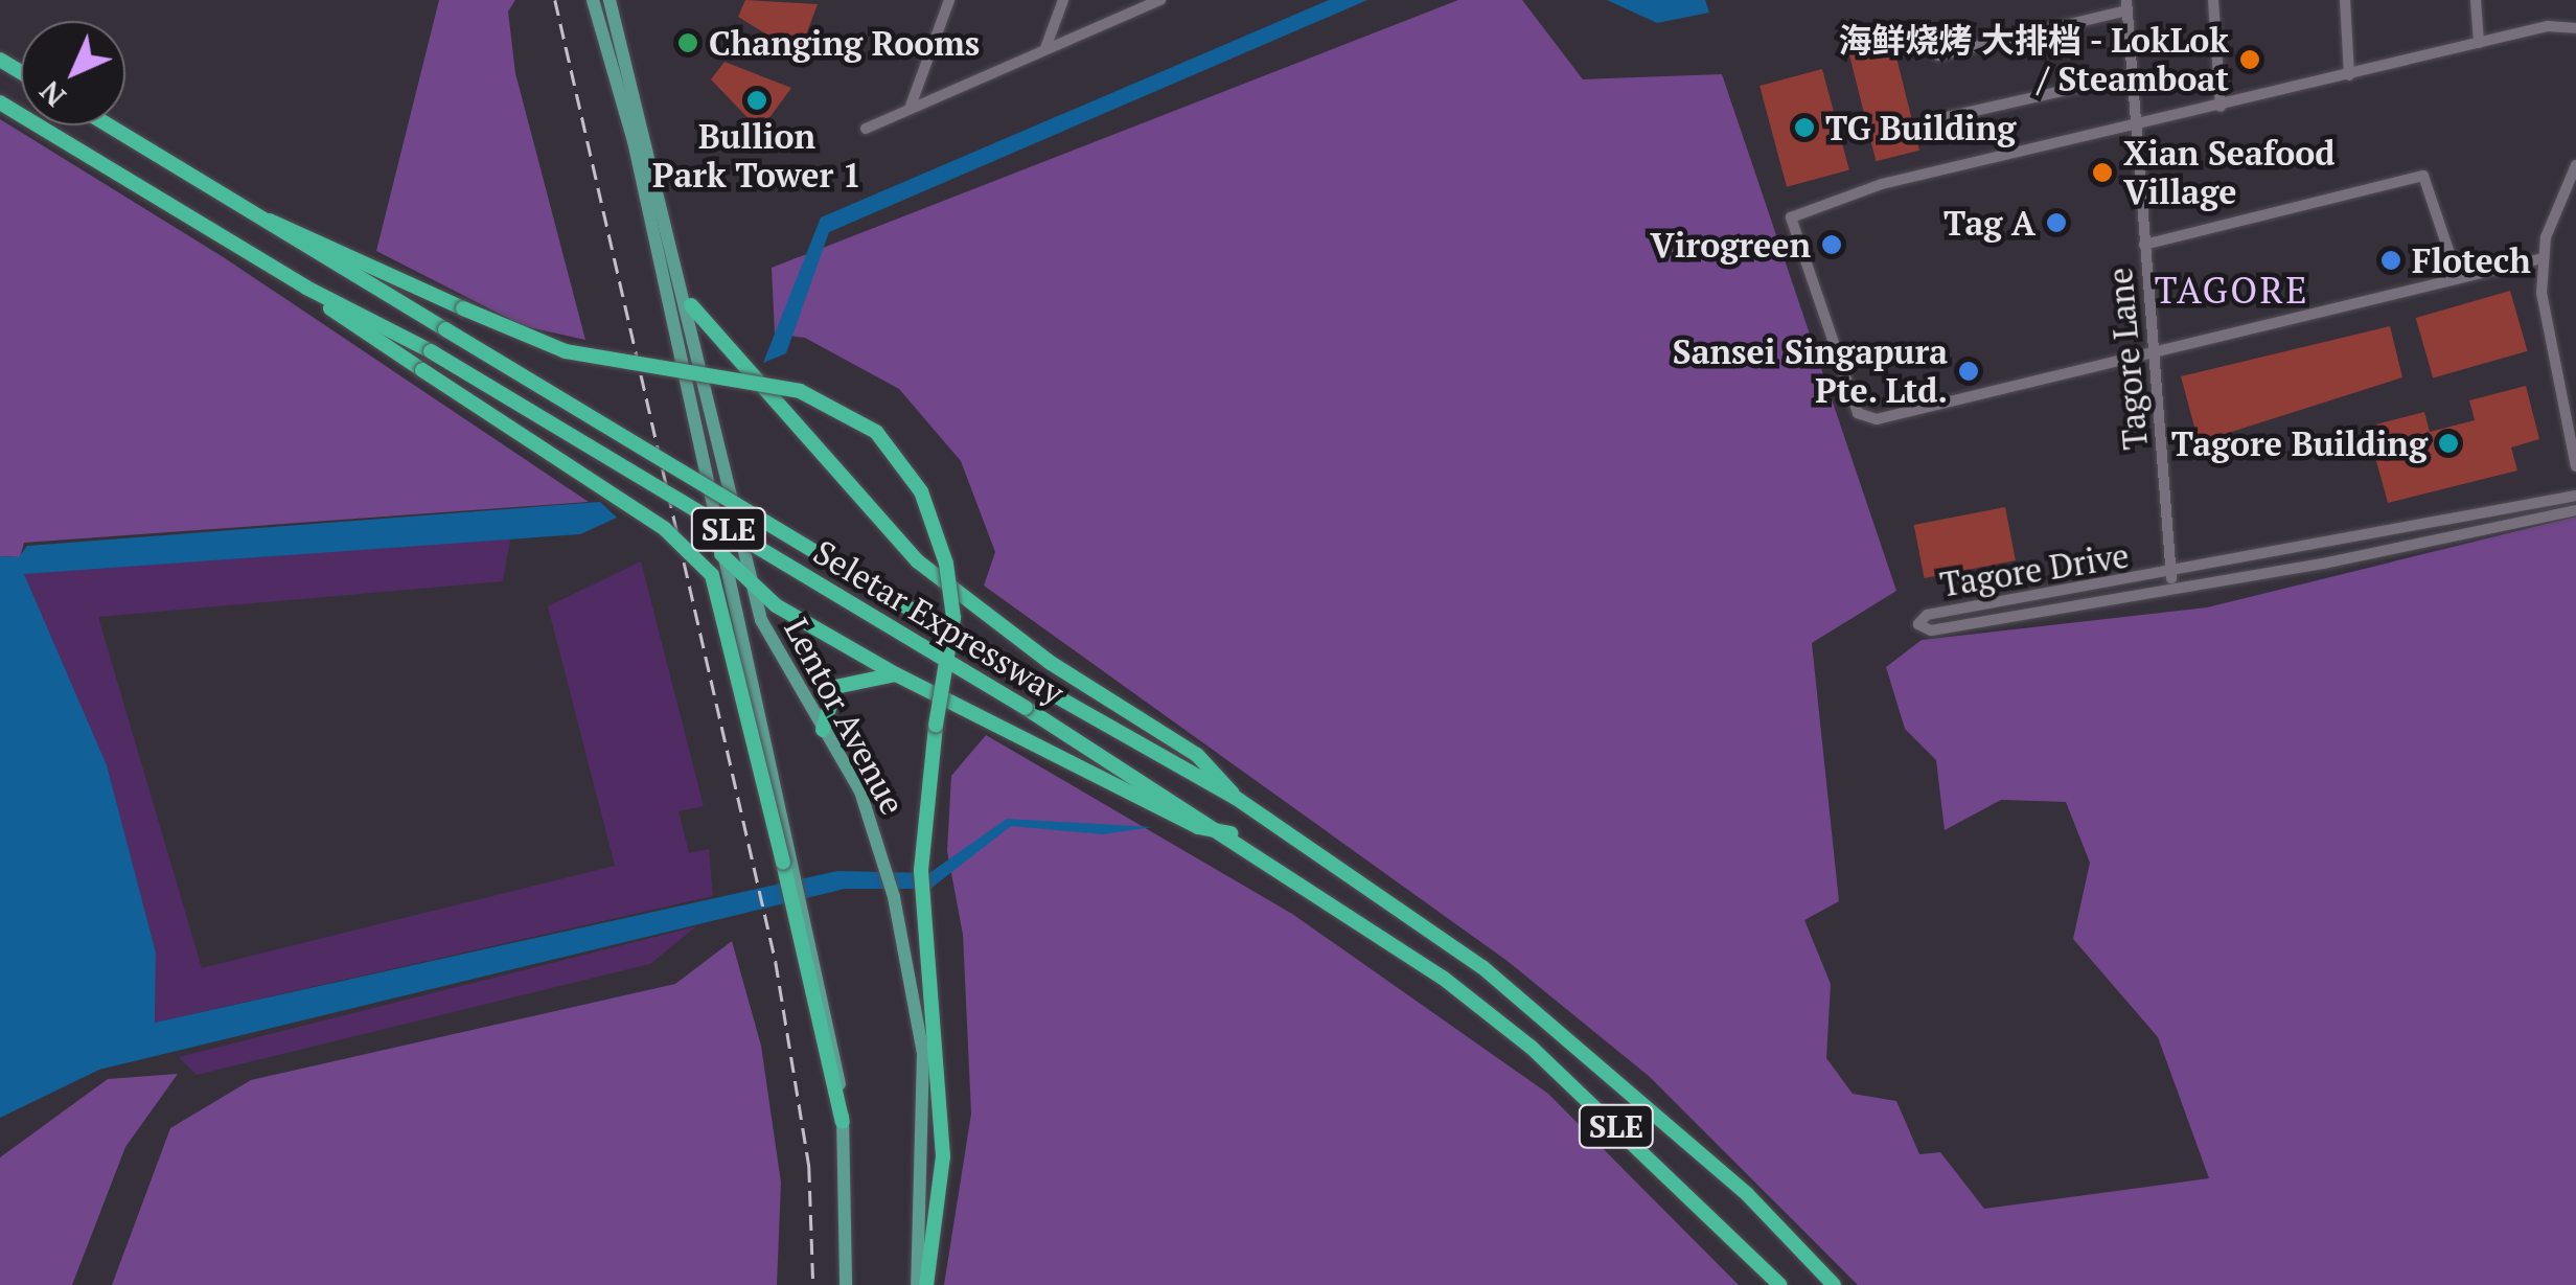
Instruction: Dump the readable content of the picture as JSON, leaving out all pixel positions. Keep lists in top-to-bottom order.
{
  "streets": {
    "highway": ["SLE", "Seletar Expressway"],
    "main road": ["Lentor Avenue"],
    "street": ["Tagore Lane", "Tagore Drive"]
  },
  "crossings": [
    ["Tagore Lane", "Tagore Drive"]
  ],
  "districts": ["TAGORE"],
  "places": [
    "Changing Rooms",
    "海鲜烧烤 大排档 - LokLok / Steamboat",
    "Bullion Park Tower 1",
    "TG Building",
    "Xian Seafood Village",
    "Tag A",
    "Virogreen",
    "Flotech",
    "Sansei Singapura Pte. Ltd.",
    "Tagore Building"
  ],
  "north": "bottom left"
}
